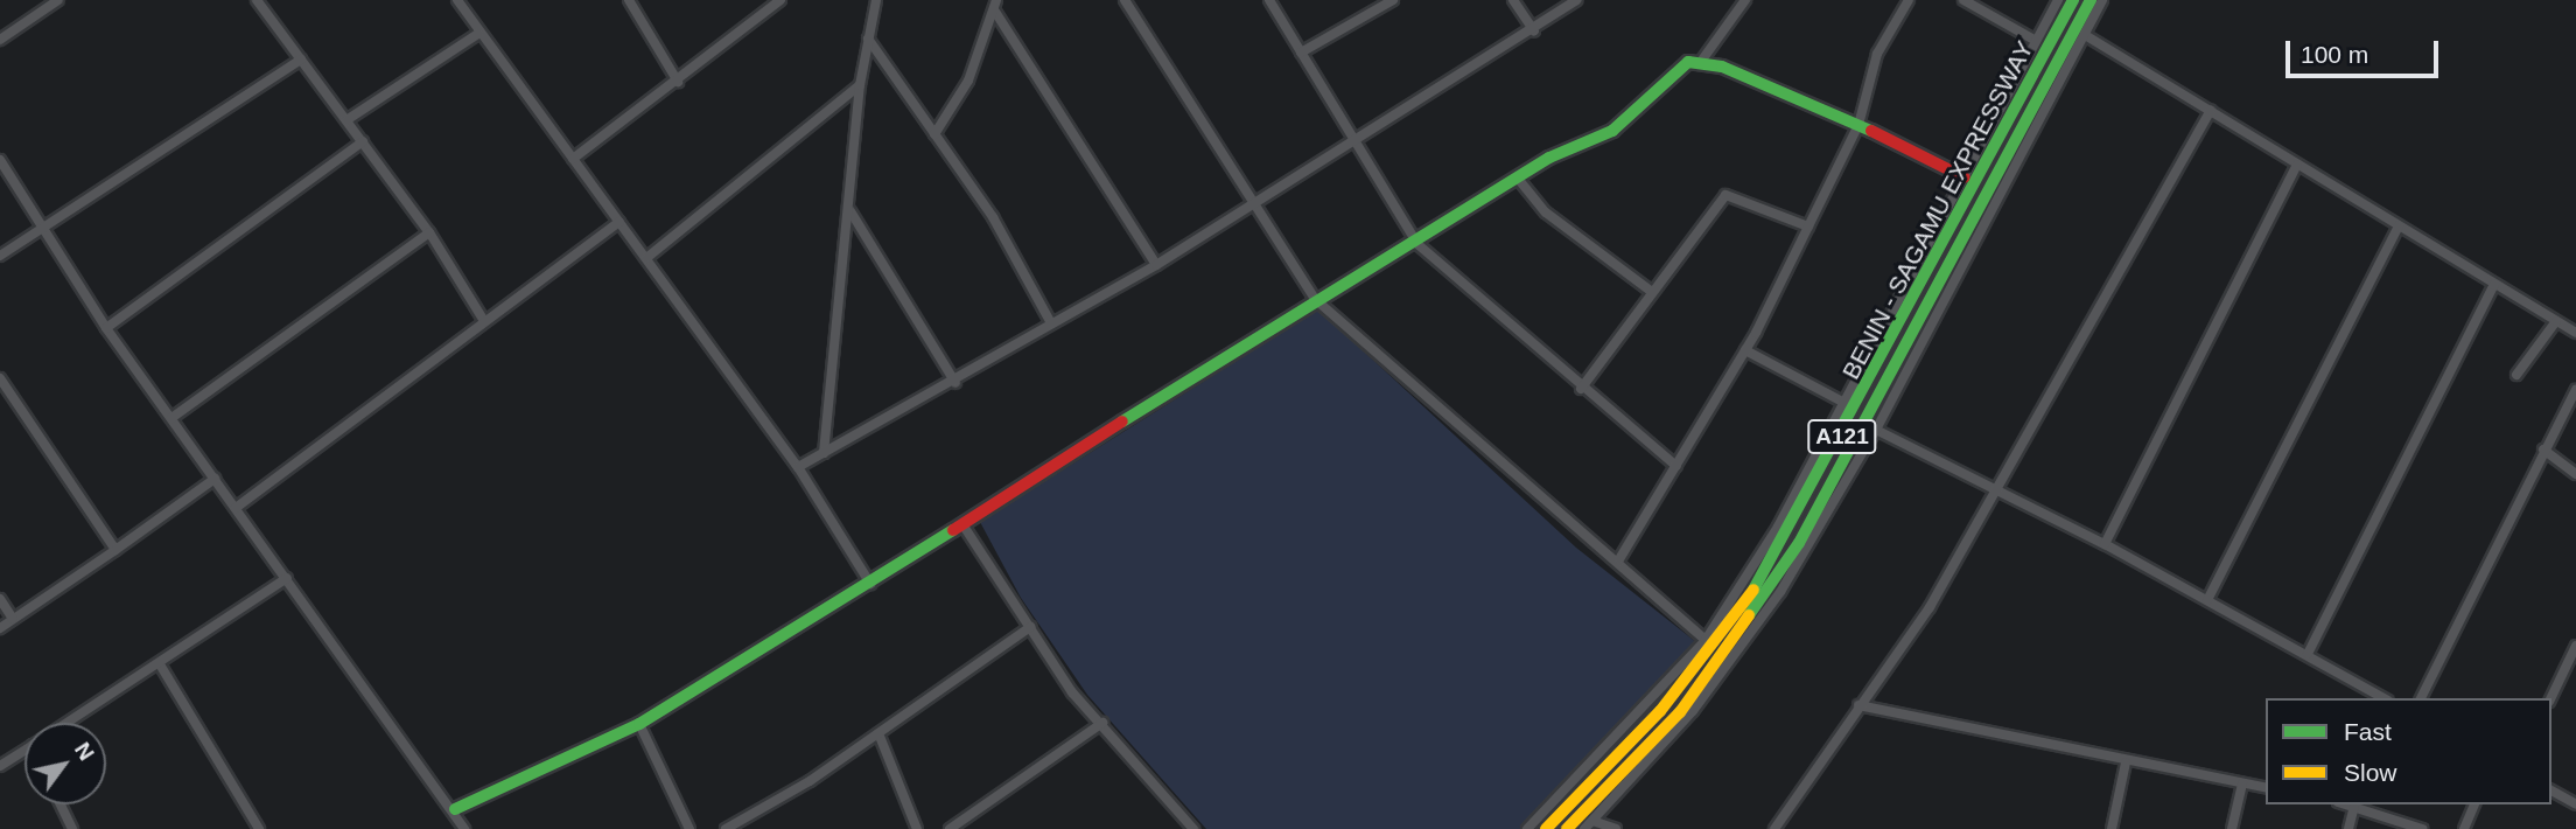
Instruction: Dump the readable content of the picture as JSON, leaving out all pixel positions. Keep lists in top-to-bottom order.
{
  "streets": {
    "main road": ["BENIN - SAGAMU EXPRESSWAY", "A121"]
  },
  "crossings": [
    ["BENIN - SAGAMU EXPRESSWAY", "A121"]
  ],
  "legend": ["Fast", "Slow"],
  "scale_bar": "100 m",
  "north": "top right"
}
